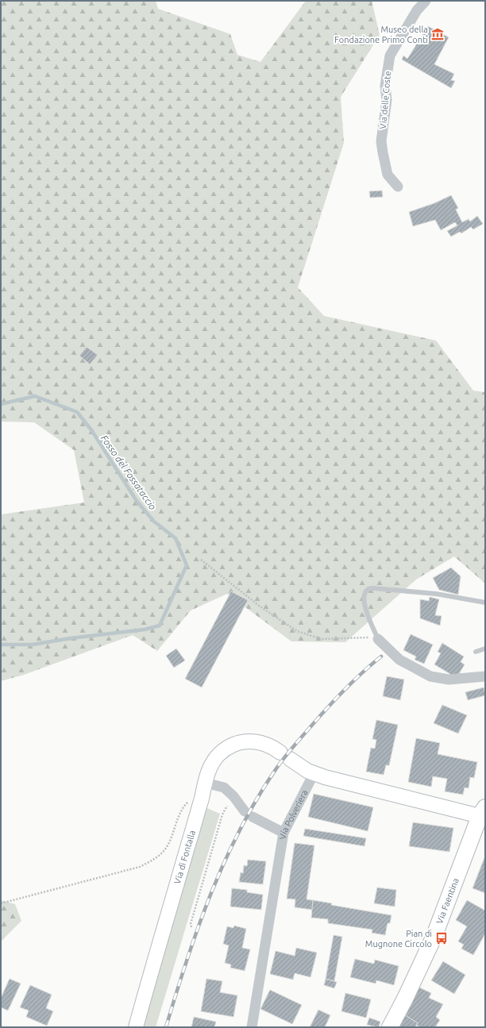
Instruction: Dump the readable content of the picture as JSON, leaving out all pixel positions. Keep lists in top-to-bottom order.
{
  "streets": {
    "main road": ["Via Faentina"],
    "street": ["Via delle Coste", "Via Polveriera", "Via di Fontalla"]
  },
  "crossings": [
    ["Via Polveriera", "Via di Fontalla"]
  ],
  "water": ["Fosso del Fossataccio"],
  "places": {
    "museum": ["Museo della Fondazione Primo Conti"],
    "bus stop": ["Pian di Mugnone Circolo"]
  }
}
